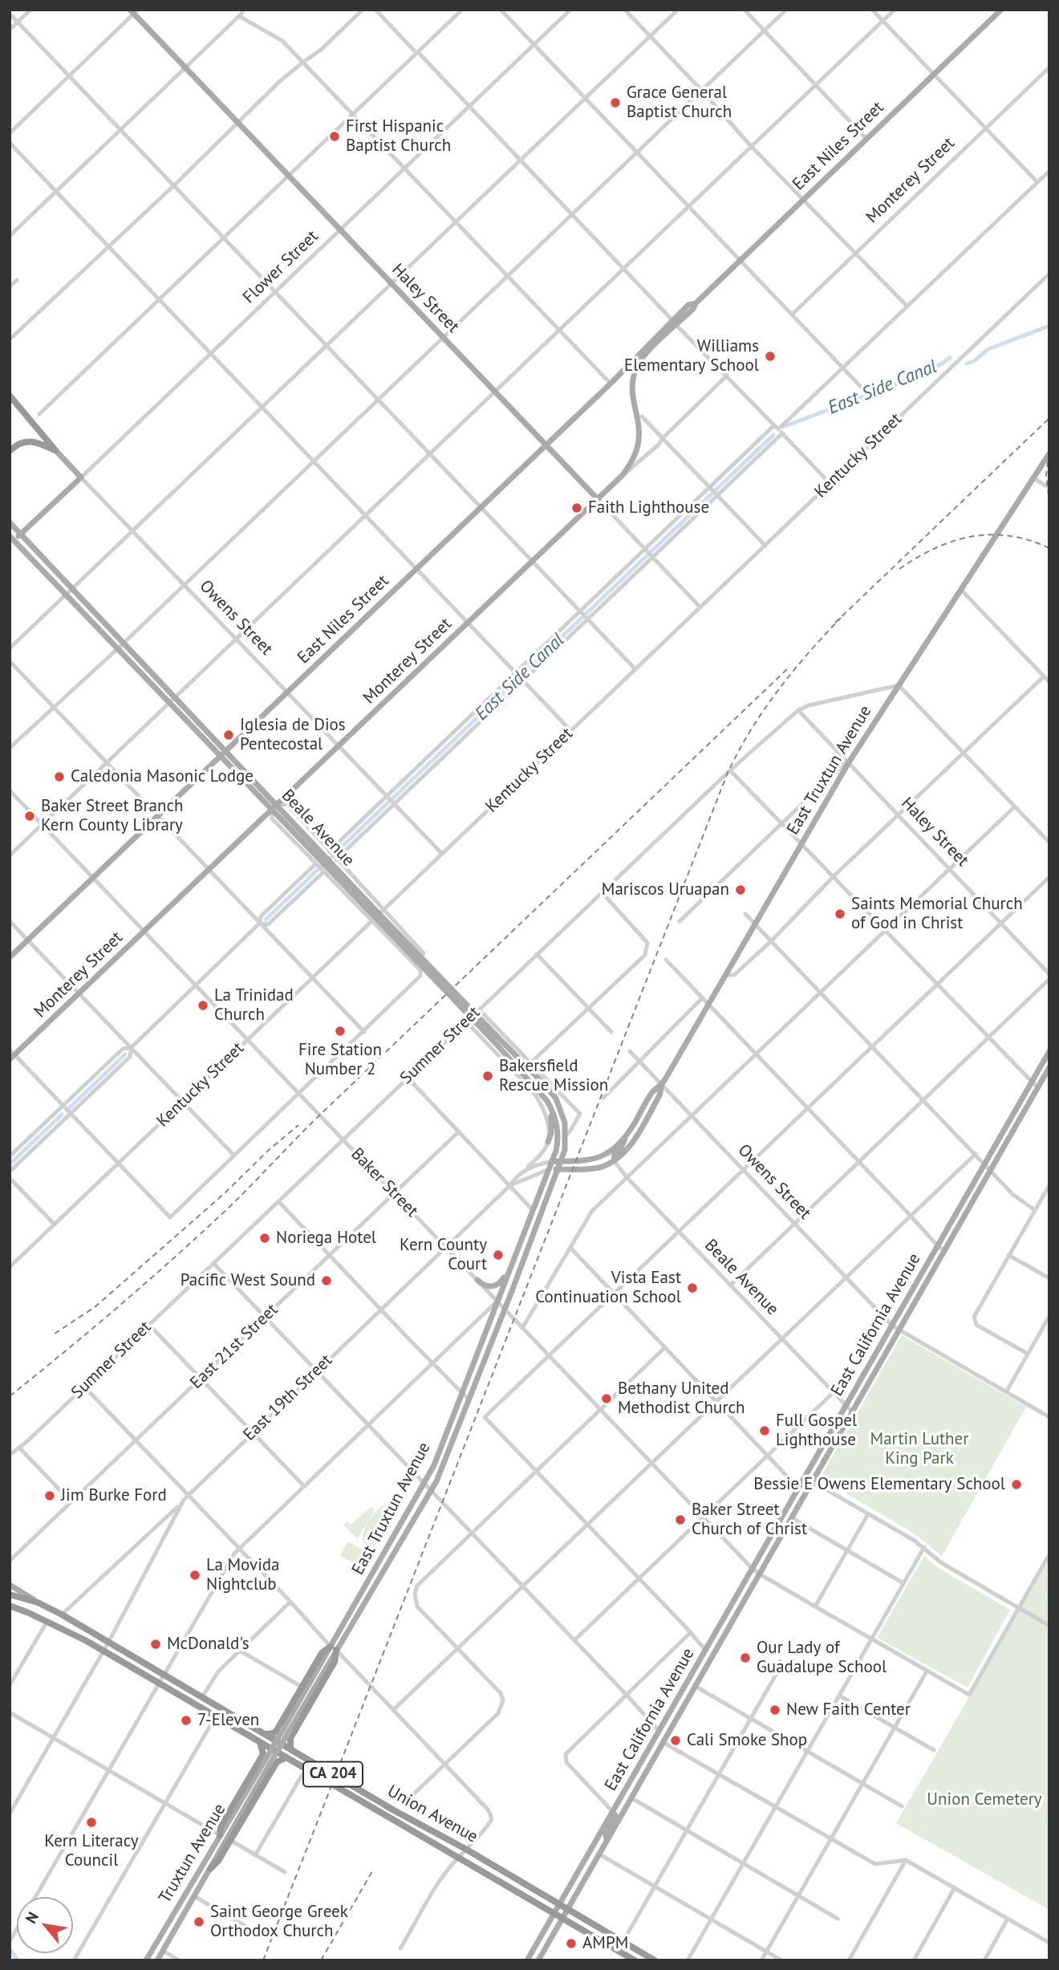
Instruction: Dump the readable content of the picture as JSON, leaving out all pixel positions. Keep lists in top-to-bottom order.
{
  "streets": {
    "highway": ["CA 204", "Union Avenue"],
    "main road": [
      "East Niles Street",
      "Monterey Street",
      "Flower Street",
      "Haley Street",
      "Owens Street",
      "East Truxtun Avenue",
      "Beale Avenue",
      "East California Avenue",
      "Truxtun Avenue"
    ],
    "street": [
      "Kentucky Street",
      "Sumner Street",
      "Baker Street",
      "East 21st Street",
      "East 19th Street"
    ]
  },
  "crossings": [
    ["East Niles Street", "Monterey Street"],
    ["East Niles Street", "Haley Street"],
    ["East Niles Street", "Owens Street"],
    ["East Niles Street", "Beale Avenue"],
    ["East Niles Street", "Baker Street"],
    ["Monterey Street", "Haley Street"],
    ["Monterey Street", "Owens Street"],
    ["Monterey Street", "Beale Avenue"],
    ["Monterey Street", "Baker Street"],
    ["Flower Street", "Haley Street"],
    ["Flower Street", "Owens Street"],
    ["Flower Street", "Beale Avenue"],
    ["Haley Street", "Kentucky Street"],
    ["Haley Street", "East Truxtun Avenue"],
    ["Haley Street", "Sumner Street"],
    ["Kentucky Street", "Owens Street"],
    ["Kentucky Street", "Baker Street"],
    ["Owens Street", "East Truxtun Avenue"],
    ["Owens Street", "East California Avenue"],
    ["East Truxtun Avenue", "Beale Avenue"],
    ["East Truxtun Avenue", "Sumner Street"],
    ["East Truxtun Avenue", "Baker Street"],
    ["East Truxtun Avenue", "East 19th Street"],
    ["East Truxtun Avenue", "Truxtun Avenue"],
    ["Beale Avenue", "East California Avenue"],
    ["Beale Avenue", "East 19th Street"],
    ["Sumner Street", "Baker Street"],
    ["Baker Street", "East California Avenue"],
    ["Baker Street", "East 21st Street"],
    ["Baker Street", "East 19th Street"],
    ["East California Avenue", "Union Avenue"],
    ["East 19th Street", "CA 204"],
    ["East 19th Street", "Union Avenue"],
    ["CA 204", "Union Avenue"]
  ],
  "water": ["East Side Canal"],
  "parks": ["Martin Luther King Park", "Union Cemetery"],
  "places": [
    "Grace General Baptist Church",
    "First Hispanic Baptist Church",
    "Williams Elementary School",
    "Faith Lighthouse",
    "Iglesia de Dios Pentecostal",
    "Caledonia Masonic Lodge",
    "Baker Street Branch Kern County Library",
    "Mariscos Uruapan",
    "Saints Memorial Church of God in Christ",
    "La Trinidad Church",
    "Fire Station Number 2",
    "Bakersfield Rescue Mission",
    "Noriega Hotel",
    "Kern County Court",
    "Pacific West Sound",
    "Vista East Continuation School",
    "Bethany United Methodist Church",
    "Full Gospel Lighthouse",
    "Bessie E Owens Elementary School",
    "Jim Burke Ford",
    "Baker Street Church of Christ",
    "La Movida Nightclub",
    "McDonald's",
    "Our Lady of Guadalupe School",
    "New Faith Center",
    "7-Eleven",
    "Cali Smoke Shop",
    "Kern Literacy Council",
    "Saint George Greek Orthodox Church",
    "AMPM"
  ],
  "north": "top left"
}
